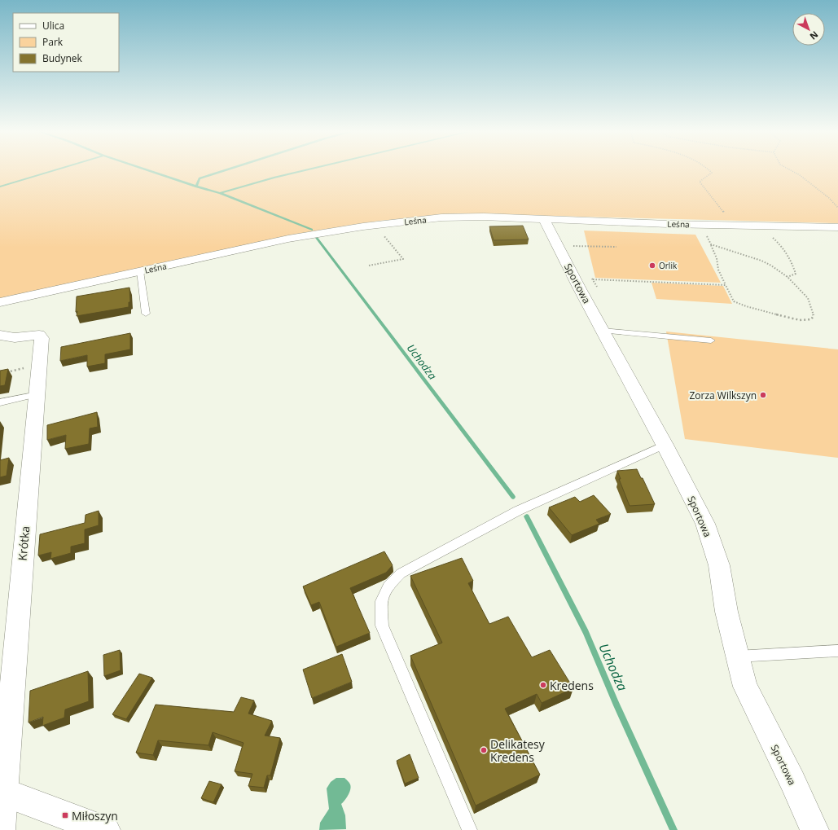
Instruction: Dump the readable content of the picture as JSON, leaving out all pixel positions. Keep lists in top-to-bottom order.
{
  "streets": {
    "street": ["Leśna", "Sportowa", "Krótka"]
  },
  "crossings": [
    ["Leśna", "Sportowa"]
  ],
  "water": ["Uchodza"],
  "places": {
    "other": [
      "Orlik",
      "Zorza Wilkszyn",
      "Kredens",
      "Delikatesy Kredens"
    ],
    "transit": ["Miłoszyn"]
  },
  "legend": ["Ulica", "Park", "Budynek"],
  "north": "bottom right"
}
